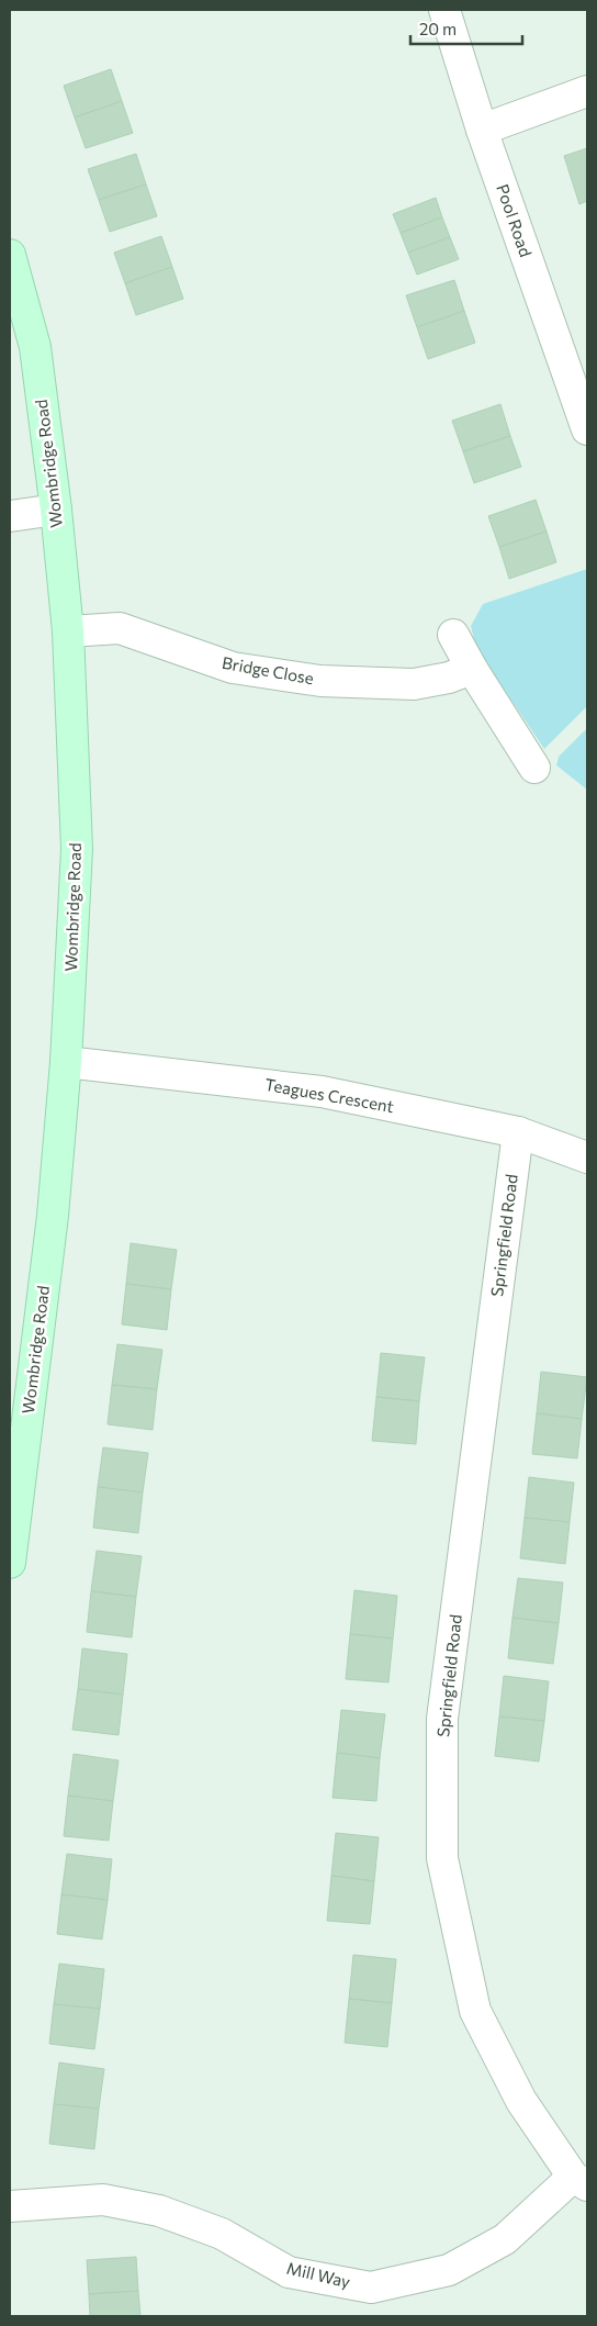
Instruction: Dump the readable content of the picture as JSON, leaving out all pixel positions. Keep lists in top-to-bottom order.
{
  "streets": {
    "street": [
      "Pool Road",
      "Wombridge Road",
      "Bridge Close",
      "Teagues Crescent",
      "Springfield Road",
      "Mill Way"
    ]
  },
  "crossings": [
    ["Wombridge Road", "Bridge Close"],
    ["Wombridge Road", "Teagues Crescent"],
    ["Teagues Crescent", "Springfield Road"],
    ["Springfield Road", "Mill Way"]
  ],
  "scale_bar": "20 m"
}
